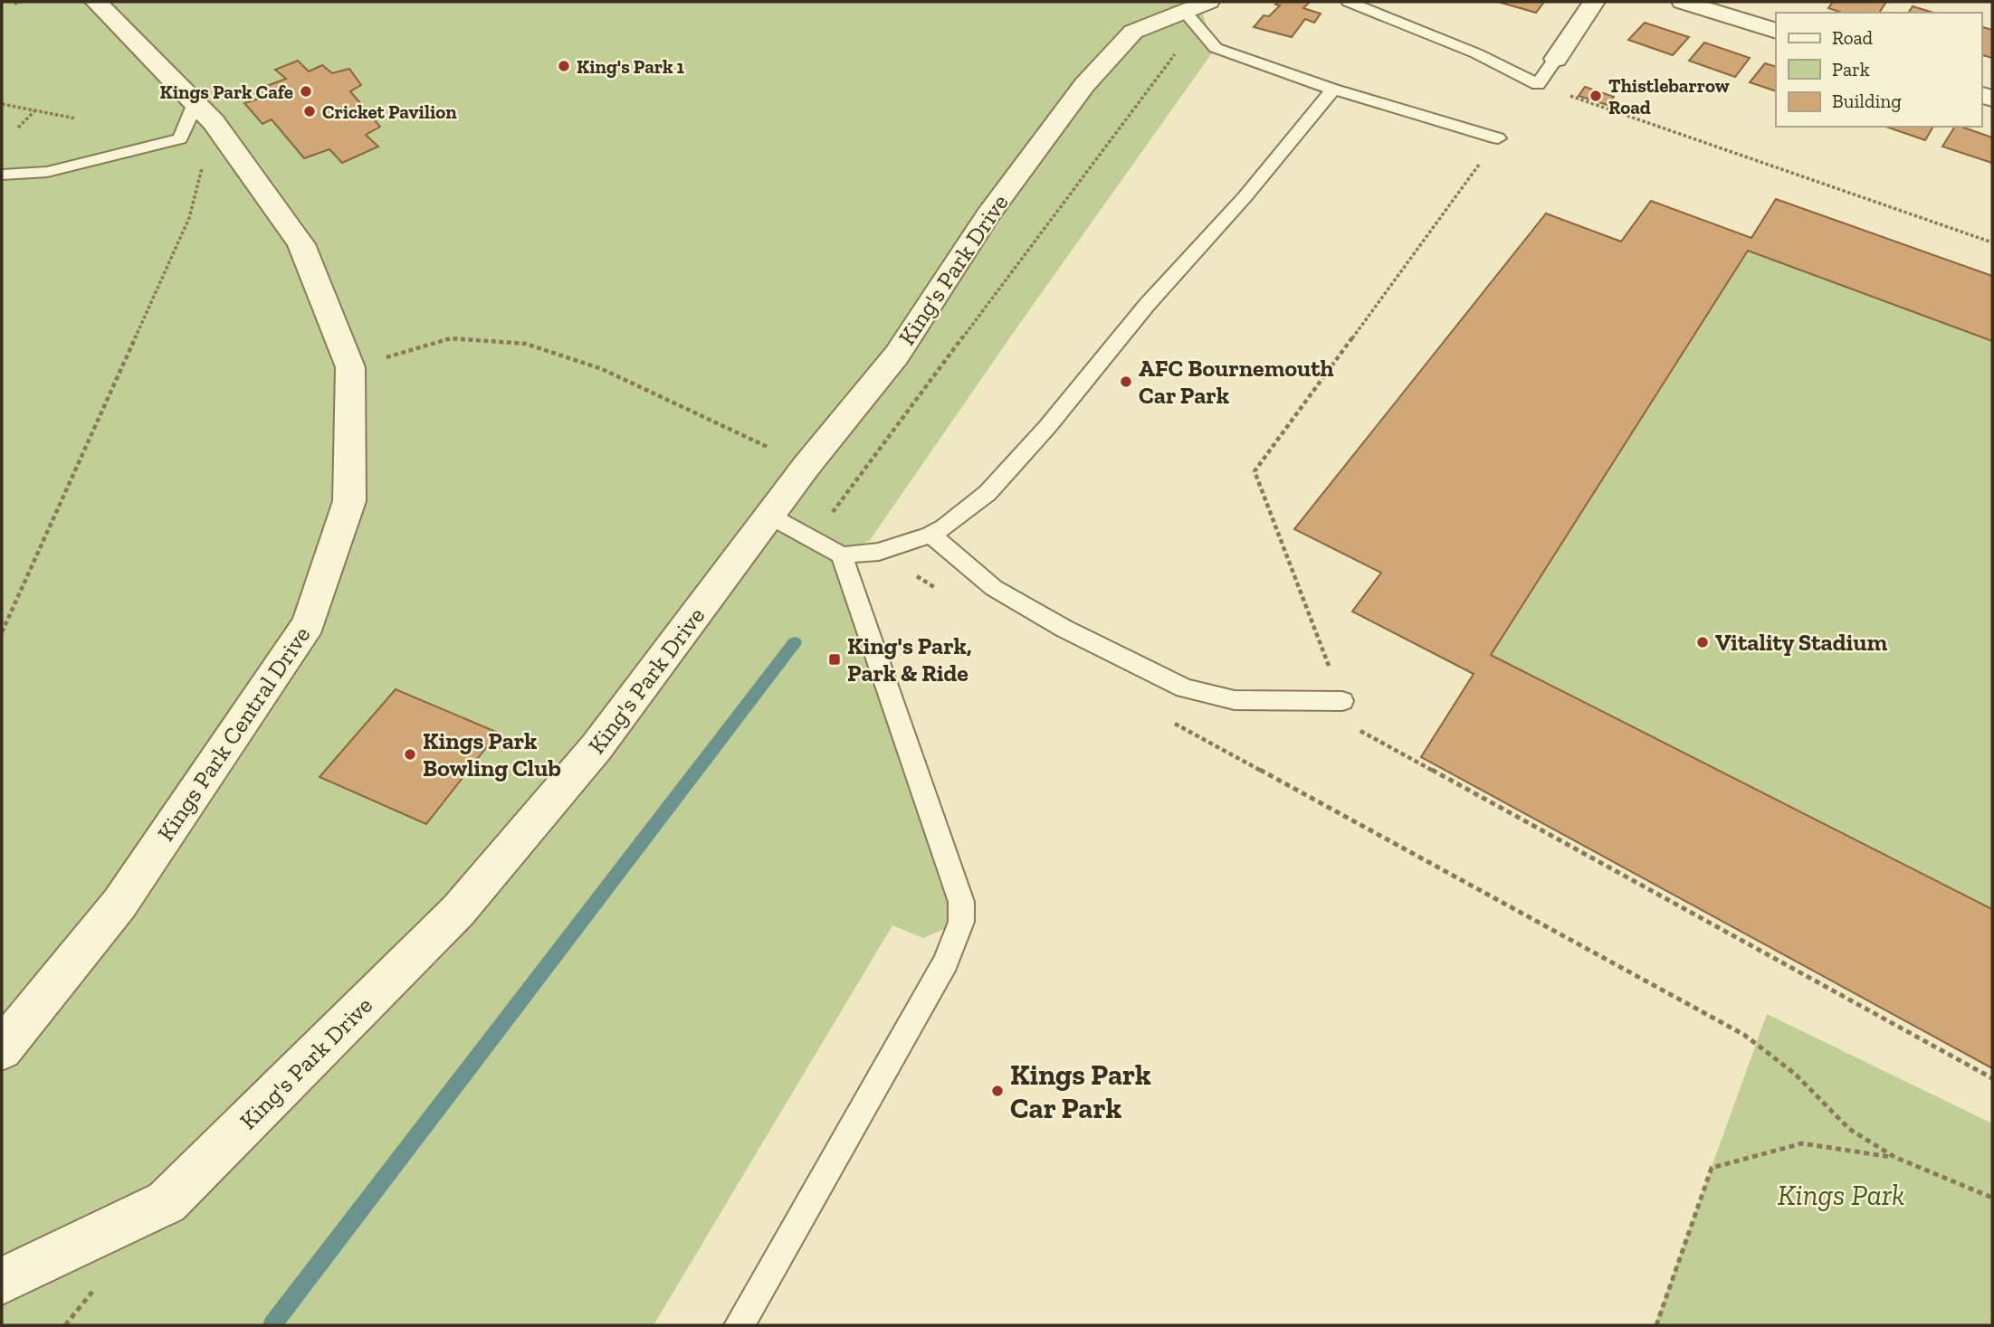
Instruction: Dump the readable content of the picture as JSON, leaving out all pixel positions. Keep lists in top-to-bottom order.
{
  "streets": {
    "street": ["King's Park Drive", "Kings Park Central Drive"]
  },
  "parks": ["Kings Park"],
  "places": {
    "other": [
      "King's Park 1",
      "Kings Park Cafe",
      "Thistlebarrow Road",
      "Cricket Pavilion",
      "AFC Bournemouth Car Park",
      "Vitality Stadium",
      "Kings Park Bowling Club",
      "Kings Park Car Park"
    ],
    "transit": ["King's Park, Park & Ride"]
  },
  "legend": ["Road", "Park", "Building"]
}
